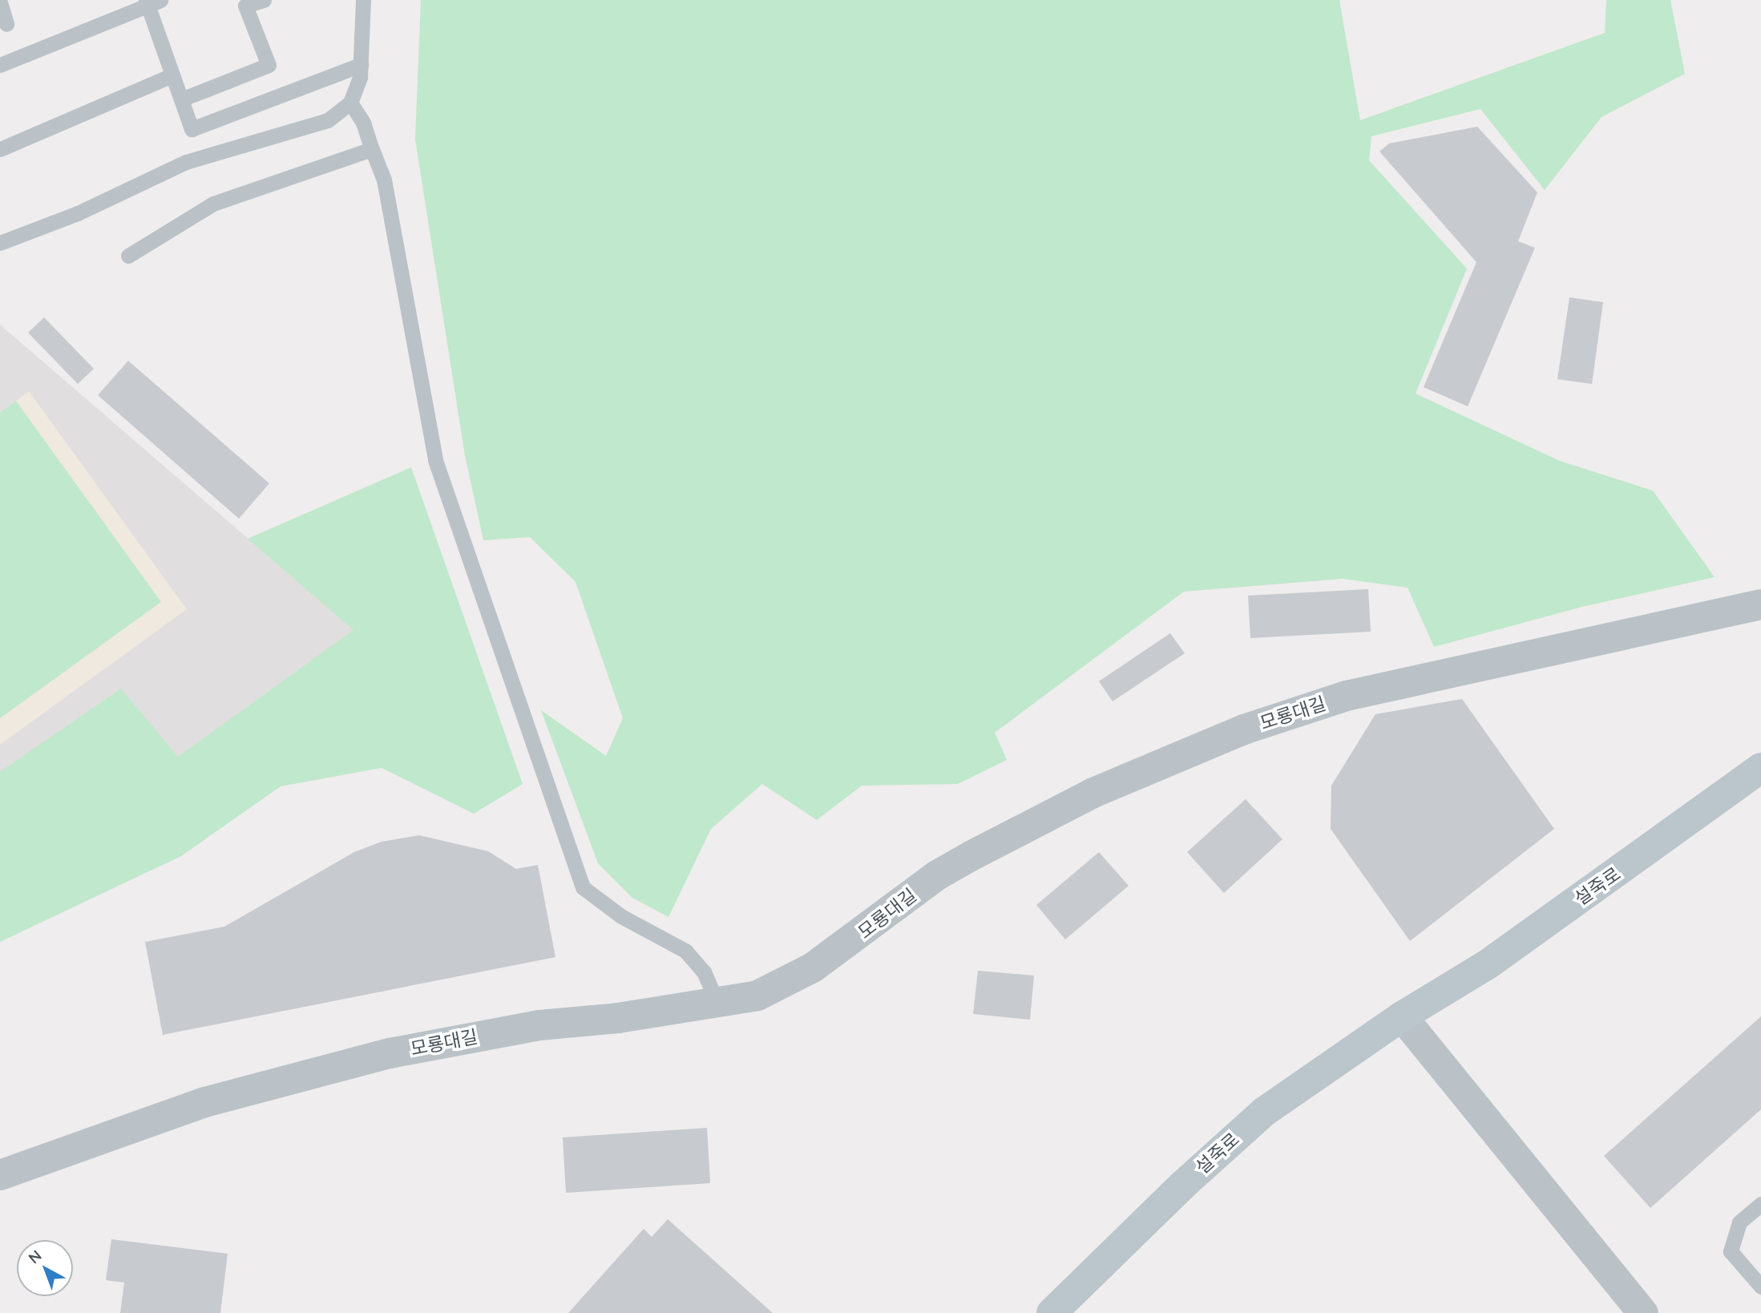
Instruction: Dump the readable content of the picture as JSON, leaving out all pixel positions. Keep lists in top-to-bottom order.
{
  "streets": {
    "main road": ["설죽로"],
    "street": ["모룡대길"]
  },
  "north": "top left"
}
